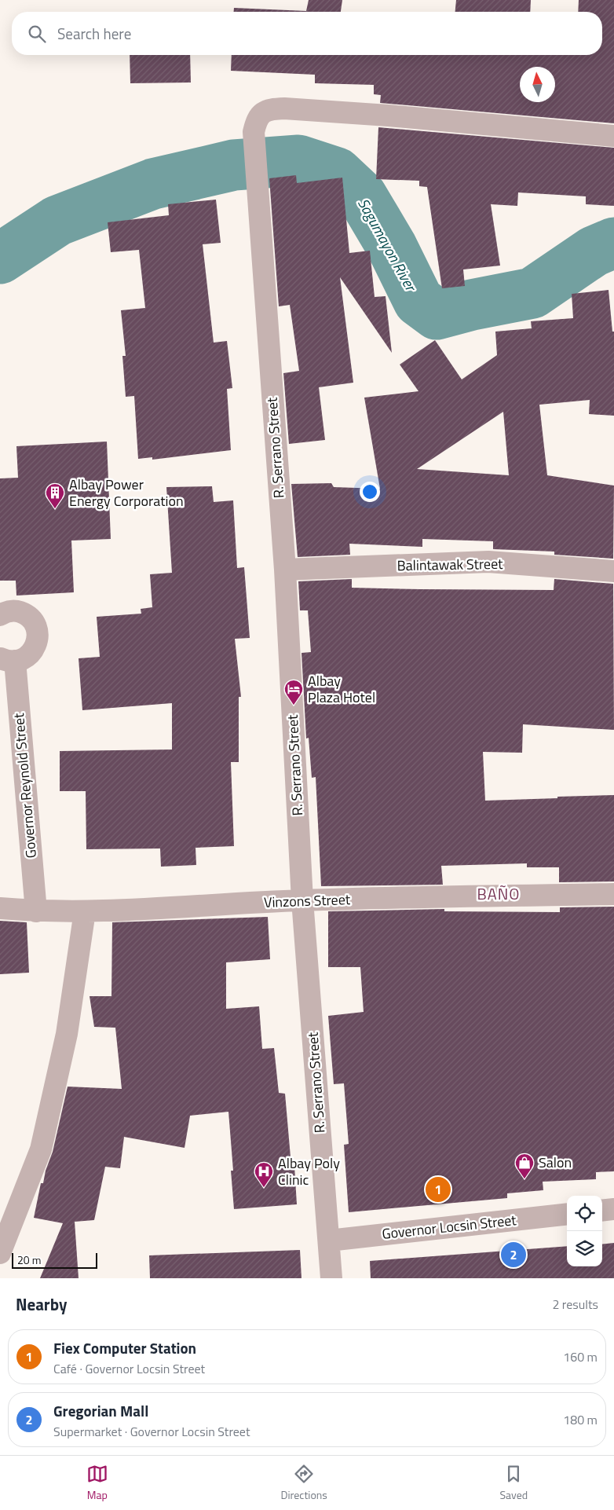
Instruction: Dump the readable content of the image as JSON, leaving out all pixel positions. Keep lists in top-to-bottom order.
{
  "streets": {
    "street": [
      "R. Serrano Street",
      "Balintawak Street",
      "Governor Reynold Street",
      "Vinzons Street",
      "Governor Locsin Street"
    ]
  },
  "crossings": [
    ["R. Serrano Street", "Balintawak Street"],
    ["R. Serrano Street", "Vinzons Street"],
    ["R. Serrano Street", "Governor Locsin Street"],
    ["Governor Reynold Street", "Vinzons Street"]
  ],
  "districts": ["BAÑO"],
  "water": ["Sagumayon River"],
  "places": {
    "building": ["Albay Power Energy Corporation"],
    "hotel": ["Albay Plaza Hotel"],
    "shop": ["Salon"],
    "hospital": ["Albay Poly Clinic"]
  },
  "scale_bar": "20 m",
  "north": "top",
  "page": {
    "search": "Search here",
    "pins": ["1", "2"],
    "scale": "20 m",
    "heading": ["Nearby", "2 results"],
    "list": [
      {
        "mark": "1",
        "name": "Fiex Computer Station",
        "note": "Café · Governor Locsin Street",
        "value": "160 m"
      },
      {
        "mark": "2",
        "name": "Gregorian Mall",
        "note": "Supermarket · Governor Locsin Street",
        "value": "180 m"
      }
    ],
    "nav": ["Map", "Directions", "Saved"]
  }
}
